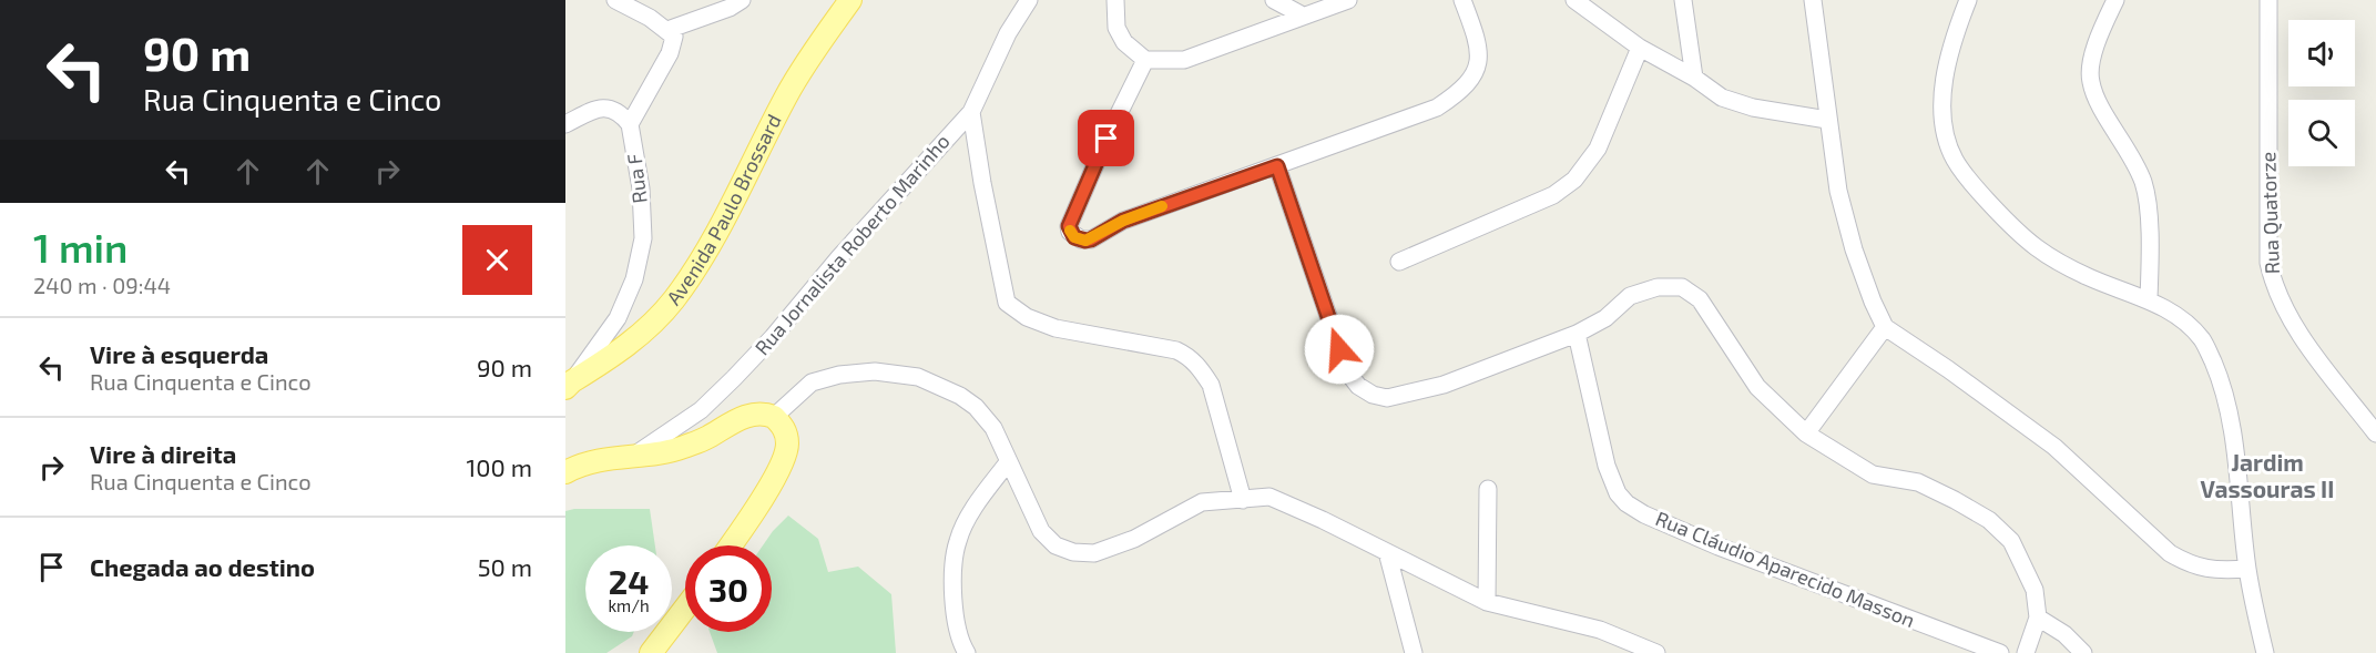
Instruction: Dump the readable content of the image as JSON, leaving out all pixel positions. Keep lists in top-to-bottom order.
{
  "streets": {
    "main road": ["Avenida Paulo Brossard"],
    "street": [
      "Rua F",
      "Rua Quatorze",
      "Rua Jornalista Roberto Marinho",
      "Rua Cláudio Aparecido Masson"
    ]
  },
  "crossings": [
    ["Rua F", "Avenida Paulo Brossard"]
  ],
  "districts": ["Jardim Vassouras II"],
  "page": {
    "turn": ["90 m", "Rua Cinquenta e Cinco"],
    "heading": ["1 min", "240 m · 09:44"],
    "list": [
      {
        "name": "Vire à esquerda",
        "note": "Rua Cinquenta e Cinco",
        "value": "90 m"
      },
      {
        "name": "Vire à direita",
        "note": "Rua Cinquenta e Cinco",
        "value": "100 m"
      },
      {
        "name": "Chegada ao destino",
        "value": "50 m"
      }
    ],
    "speed": "24 km/h",
    "limit": "30"
  }
}
